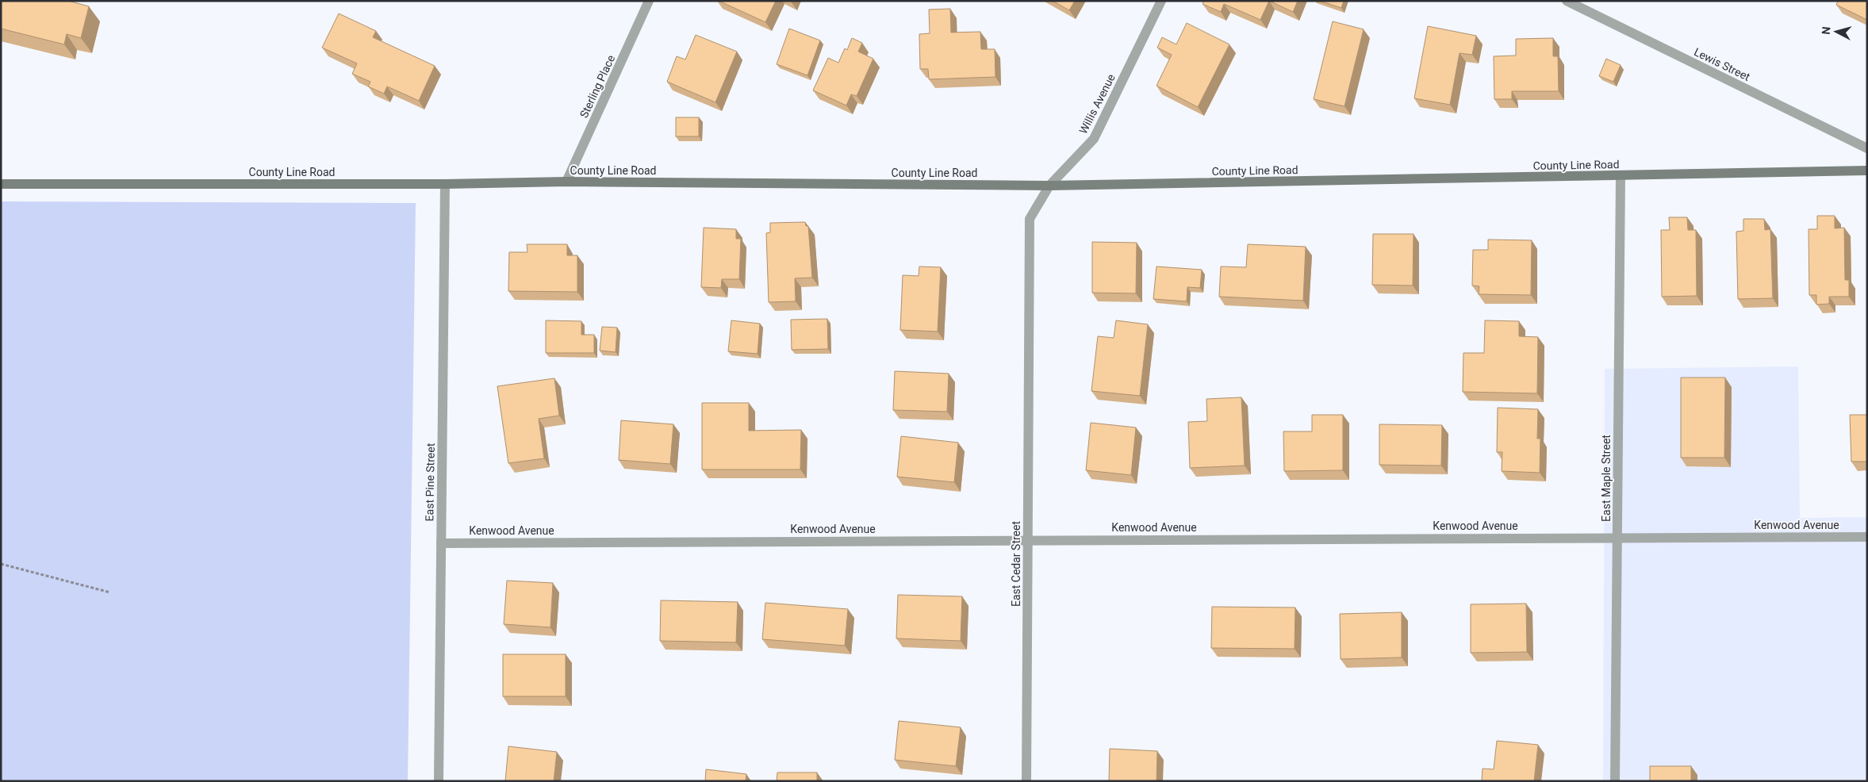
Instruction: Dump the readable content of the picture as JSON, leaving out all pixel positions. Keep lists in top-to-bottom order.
{
  "streets": {
    "main road": ["County Line Road"],
    "street": [
      "Lewis Street",
      "Sterling Place",
      "Willis Avenue",
      "East Maple Street",
      "East Pine Street",
      "Kenwood Avenue",
      "East Cedar Street"
    ]
  },
  "crossings": [
    ["Sterling Place", "County Line Road"],
    ["Willis Avenue", "County Line Road"],
    ["Willis Avenue", "East Cedar Street"],
    ["County Line Road", "East Maple Street"],
    ["County Line Road", "East Pine Street"],
    ["East Maple Street", "Kenwood Avenue"],
    ["East Pine Street", "Kenwood Avenue"],
    ["Kenwood Avenue", "East Cedar Street"]
  ],
  "north": "left"
}
